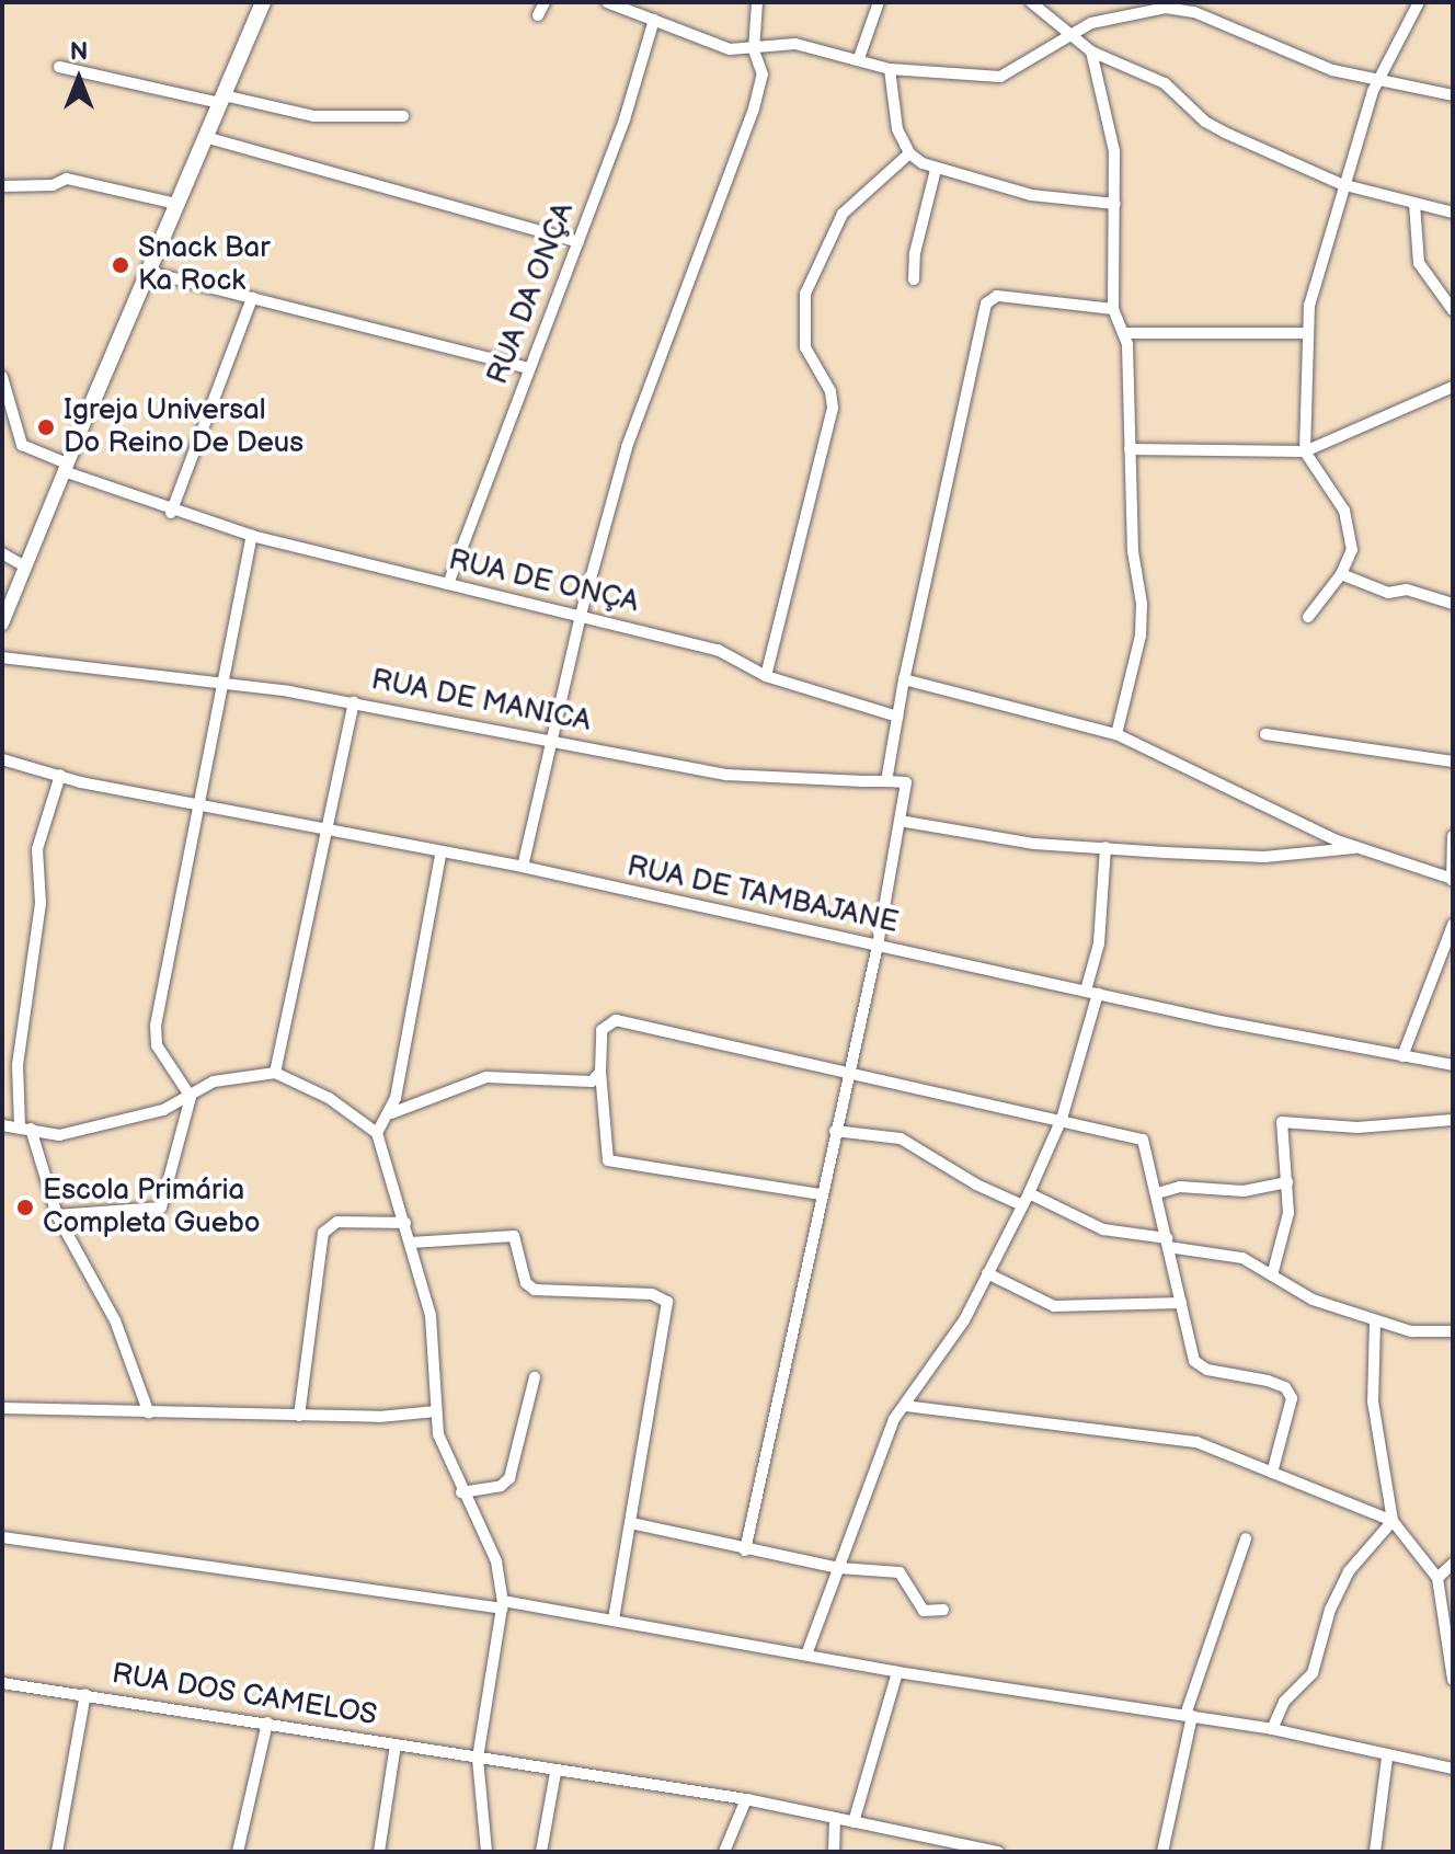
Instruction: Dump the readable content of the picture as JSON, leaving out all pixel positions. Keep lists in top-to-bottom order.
{
  "streets": {
    "street": [
      "RUA DA ONÇA",
      "RUA DE ONÇA",
      "RUA DE MANICA",
      "RUA DE TAMBAJANE",
      "RUA DOS CAMELOS"
    ]
  },
  "crossings": [
    ["RUA DA ONÇA", "RUA DE ONÇA"]
  ],
  "places": ["Snack Bar Ka Rock", "Igreja Universal Do Reino De Deus", "Escola Primária Completa Guebo"],
  "north": "top"
}
